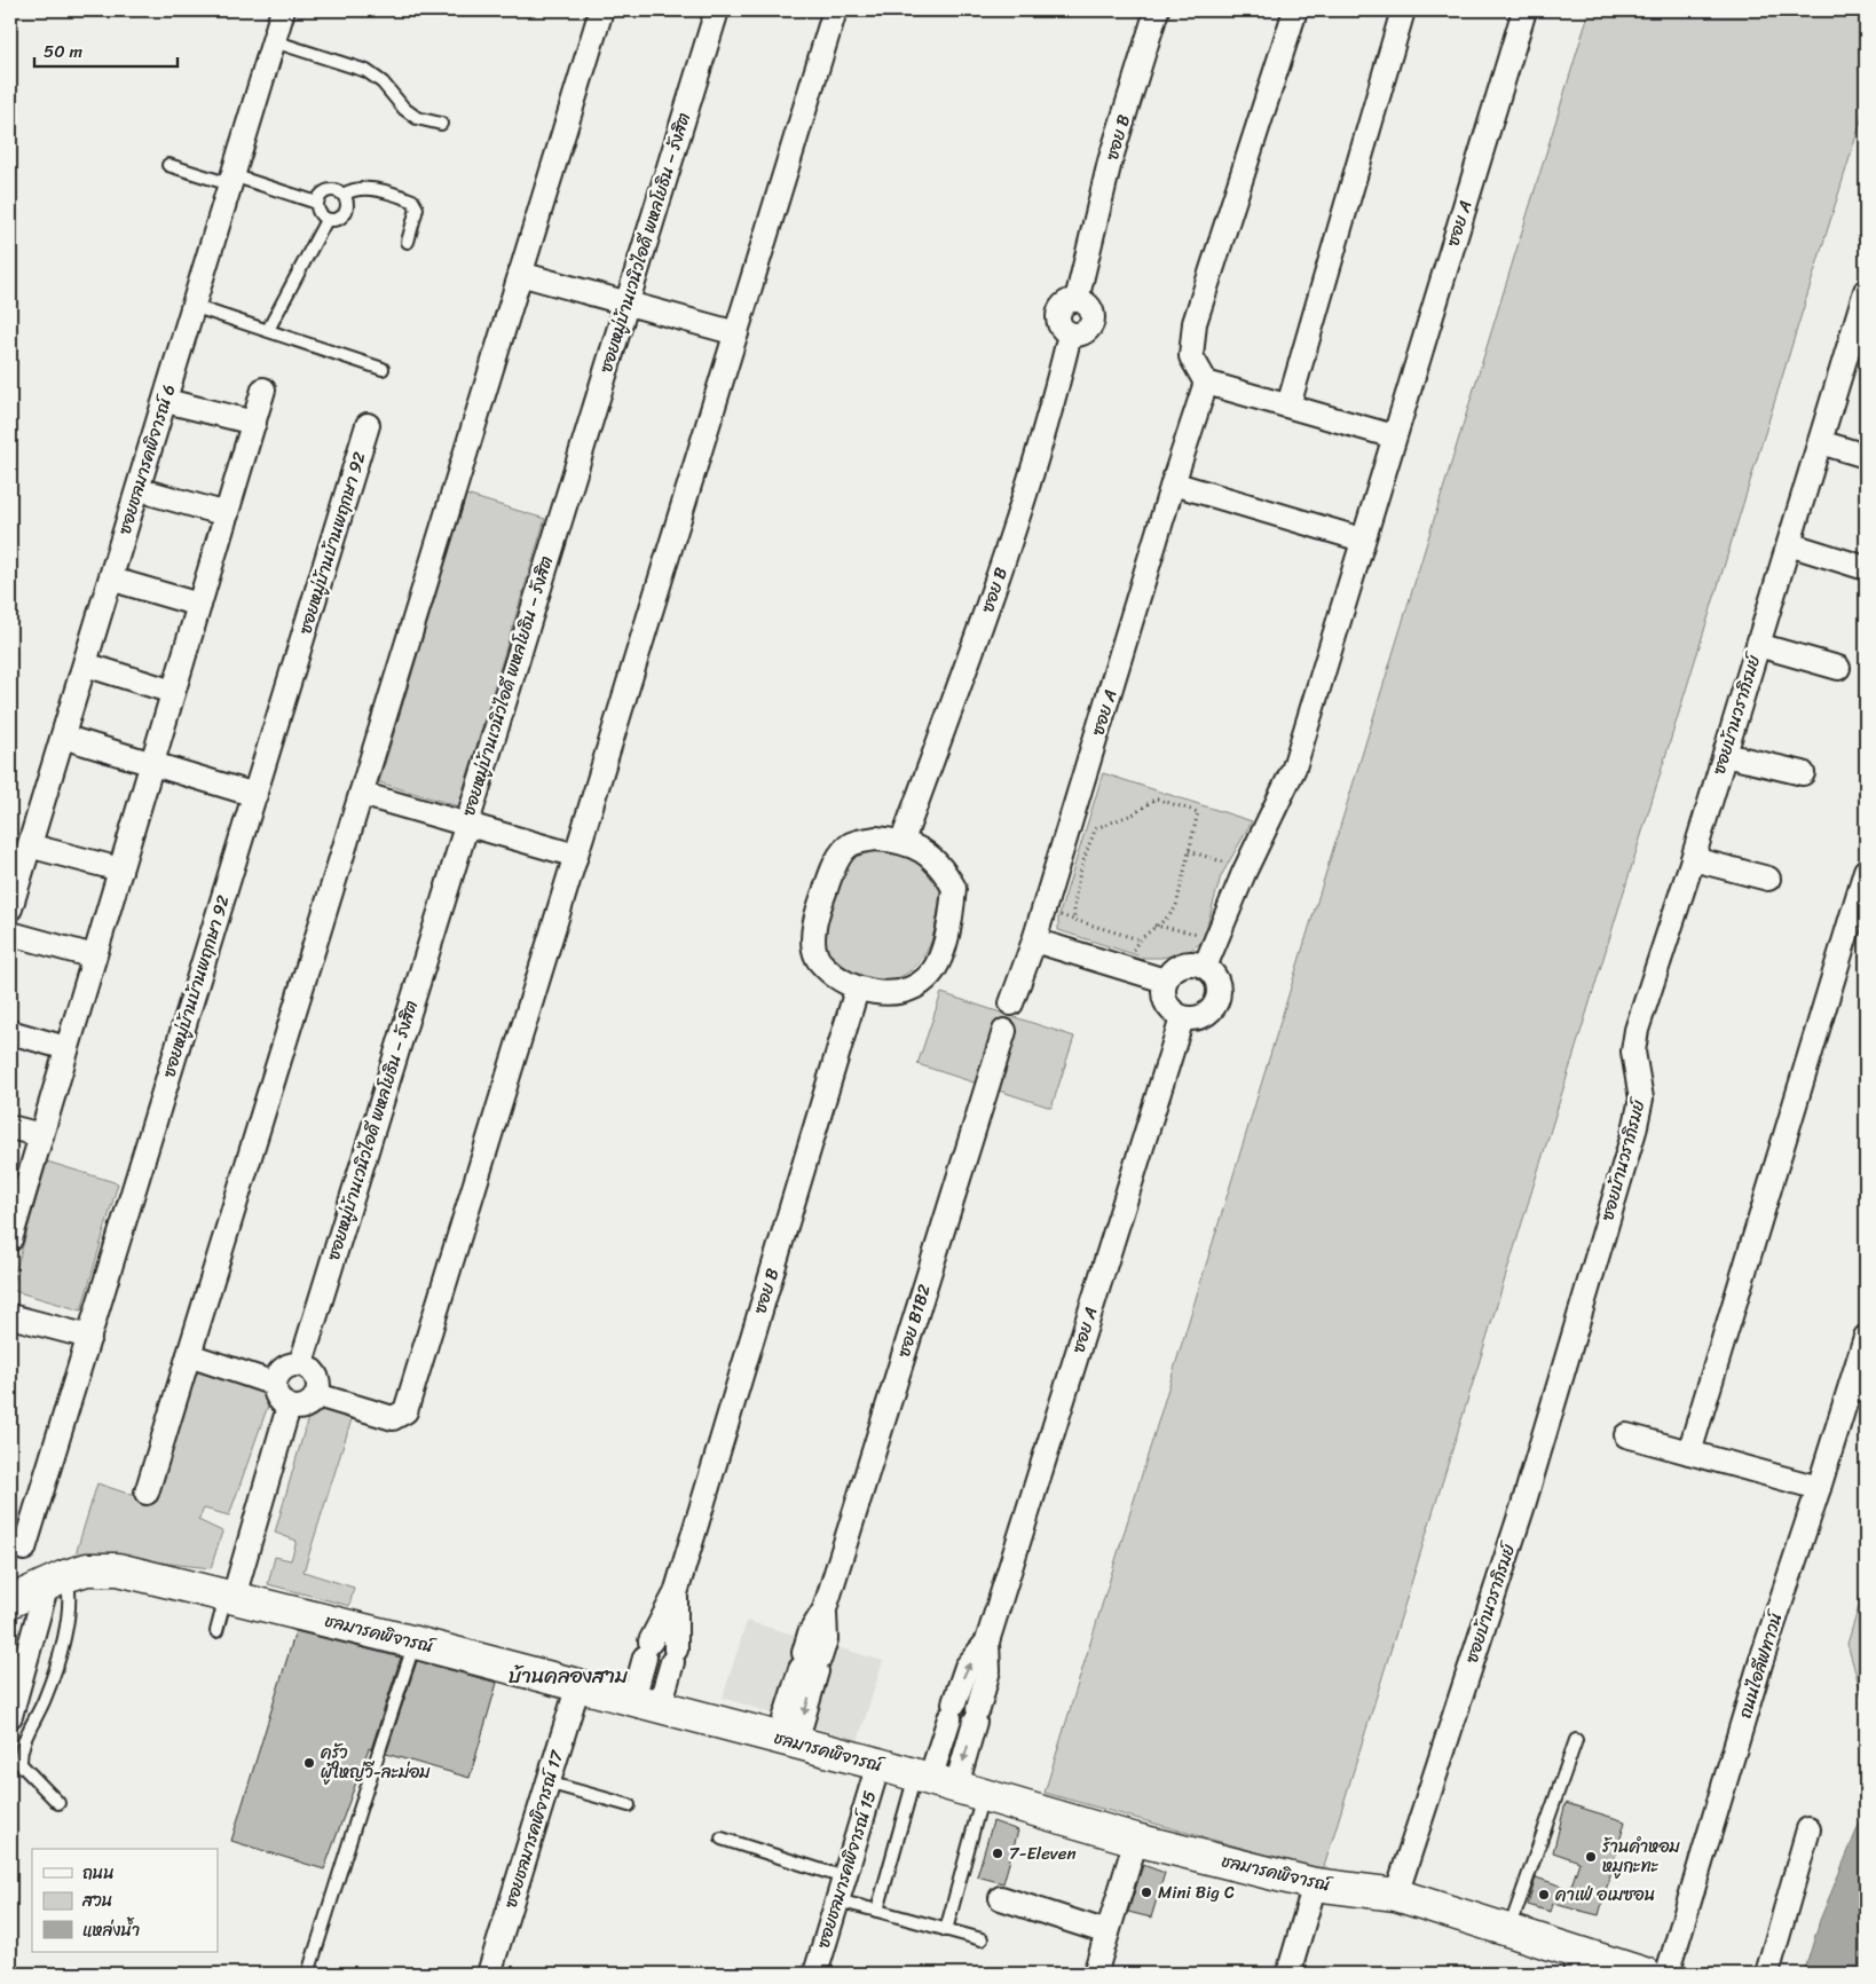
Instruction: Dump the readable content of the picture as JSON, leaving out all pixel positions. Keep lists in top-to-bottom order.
{
  "streets": {
    "street": [
      "ซอย B",
      "ซอย A",
      "ซอยหมู่บ้านเวนิวไอดี พหลโยธิน – รังสิต",
      "ซอยชลมารคพิจารณ์ 6",
      "ซอยหมู่บ้านบ้านพฤกษา 92",
      "ซอยบ้านวราภิรมย์",
      "ซอย B1B2",
      "ชลมารคพิจารณ์",
      "ถนนไอลีฟทาวน์",
      "ซอยชลมารคพิจารณ์ 17",
      "ซอยชลมารคพิจารณ์ 15"
    ]
  },
  "crossings": [
    ["ซอย B", "ชลมารคพิจารณ์"],
    ["ซอย A", "ชลมารคพิจารณ์"],
    ["ซอยบ้านวราภิรมย์", "ชลมารคพิจารณ์"],
    ["ซอย B1B2", "ชลมารคพิจารณ์"],
    ["ชลมารคพิจารณ์", "ซอยชลมารคพิจารณ์ 17"],
    ["ชลมารคพิจารณ์", "ซอยชลมารคพิจารณ์ 15"]
  ],
  "districts": ["บ้านคลองสาม"],
  "places": [
    "ครัว ผู้ใหญ่วี-ละม่อม",
    "7-Eleven",
    "ร้านคำหอม หมูกะทะ",
    "Mini Big C",
    "คาเฟ่ อเมซอน"
  ],
  "legend": ["ถนน", "สวน", "แหล่งน้ำ"],
  "scale_bar": "50 m"
}
